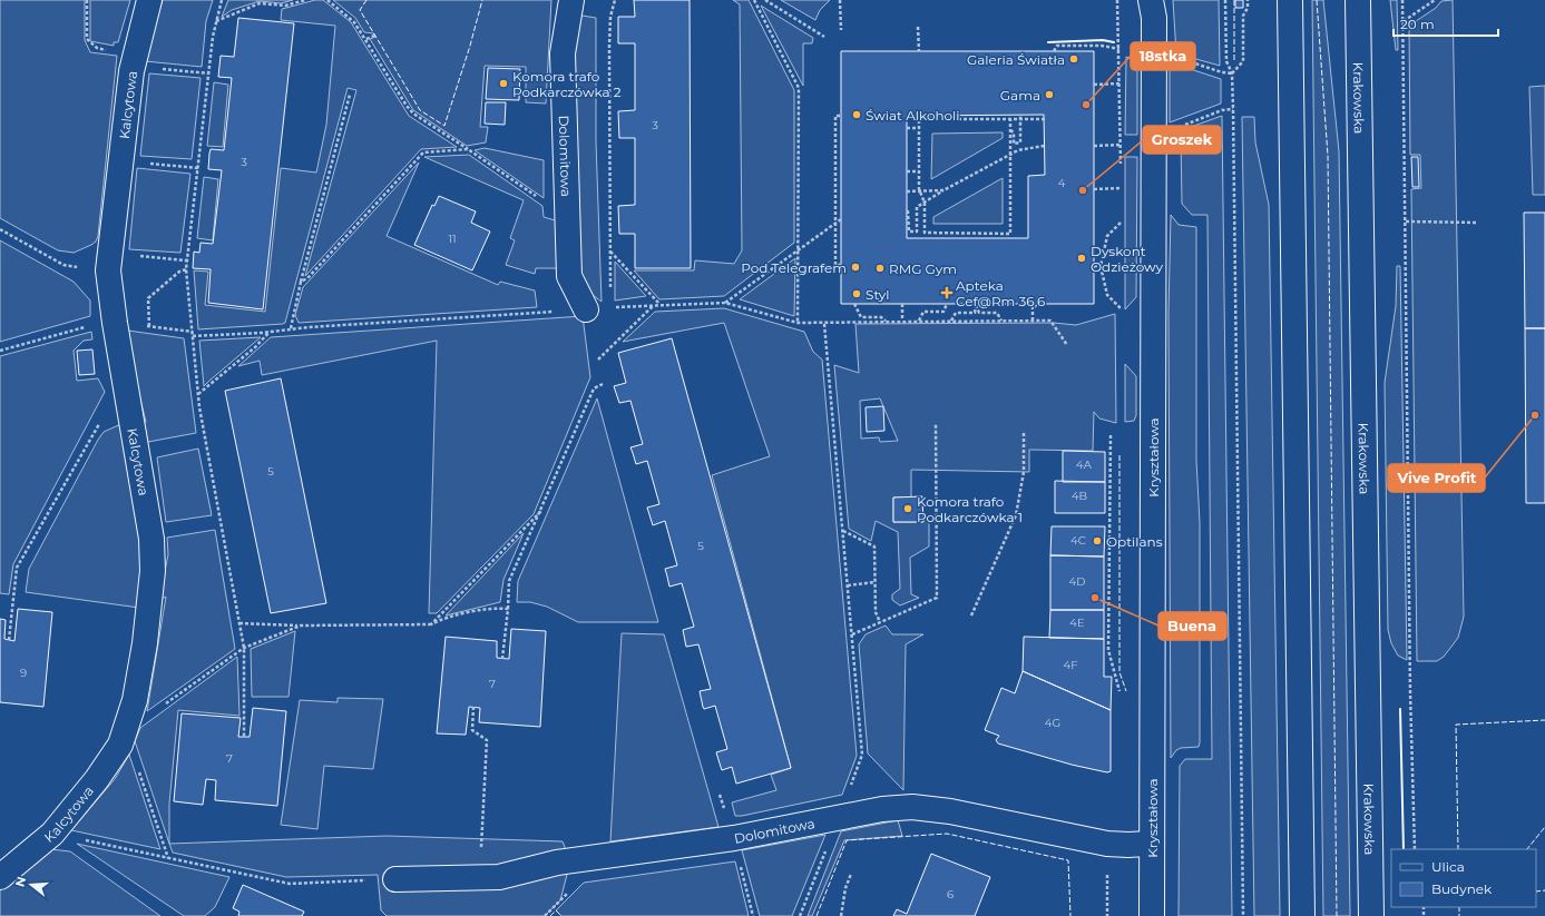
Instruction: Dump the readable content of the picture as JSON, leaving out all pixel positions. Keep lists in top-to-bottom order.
{
  "streets": {
    "street": [
      "Krakowska",
      "Kalcytowa",
      "Dolomitowa",
      "Kryształowa"
    ]
  },
  "crossings": [
    ["Dolomitowa", "Kryształowa"]
  ],
  "places": {
    "other": [
      "Galeria Światła",
      "Komora trafo Podkarczówka 2",
      "Gama",
      "18stka",
      "Świat Alkoholi",
      "Groszek",
      "Dyskont Odzieżowy",
      "Pod Telegrafem",
      "RMG Gym",
      "Styl",
      "Vive Profit",
      "Komora trafo Podkarczówka 1",
      "Optilans",
      "Buena"
    ],
    "health": ["Apteka Cef@Rm 36,6"]
  },
  "house_numbers": [
    "3",
    "3",
    "4",
    "11",
    "4A",
    "5",
    "4B",
    "4C",
    "5",
    "4D",
    "4E",
    "4F",
    "9",
    "7",
    "4G",
    "7",
    "6"
  ],
  "legend": ["Ulica", "Budynek"],
  "scale_bar": "20 m",
  "north": "left"
}
